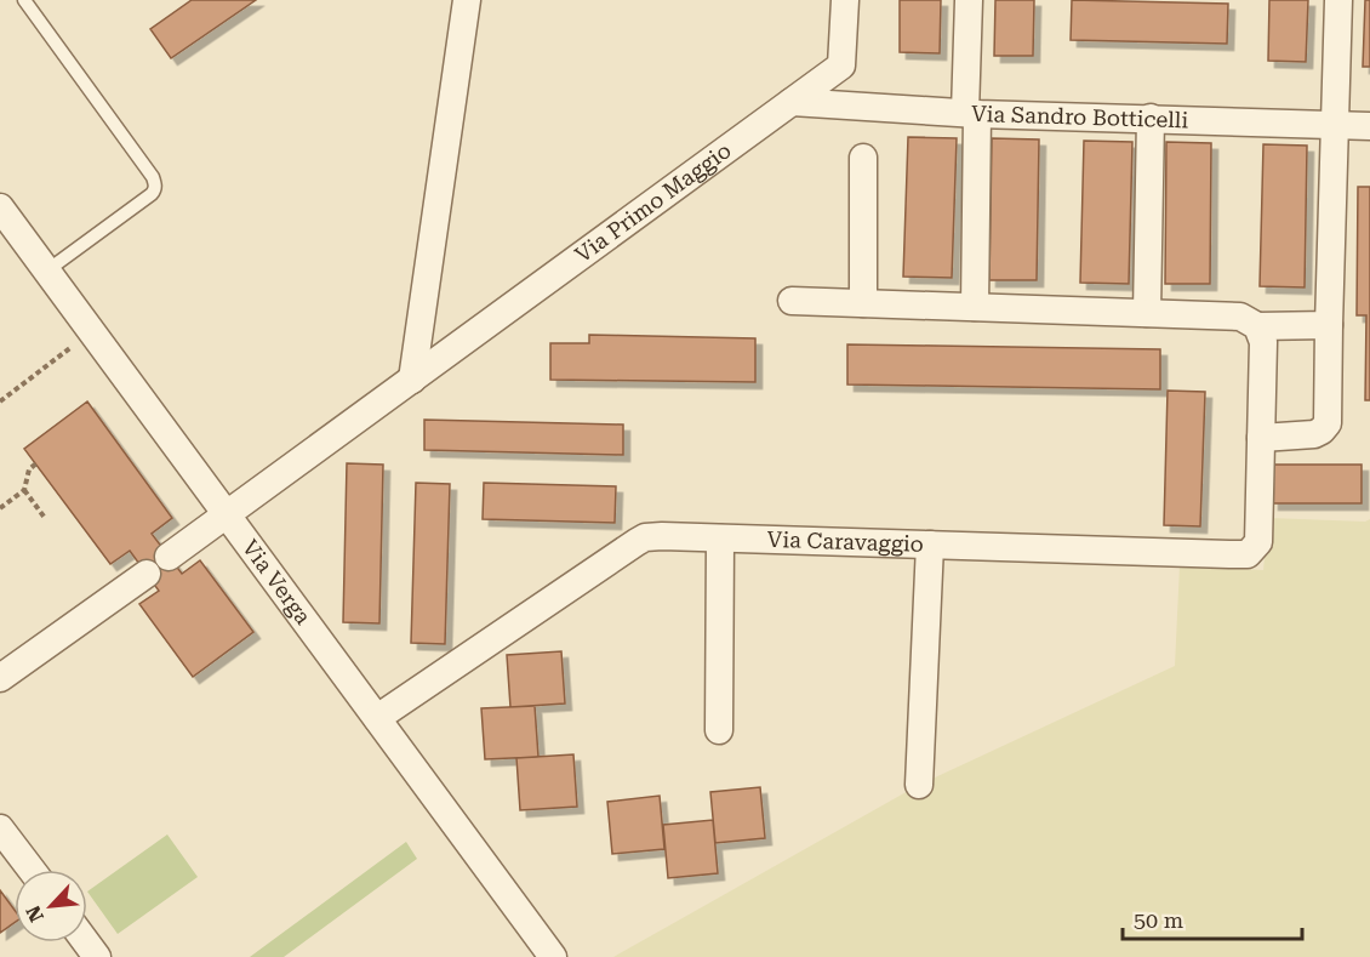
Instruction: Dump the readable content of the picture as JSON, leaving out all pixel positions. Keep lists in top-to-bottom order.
{
  "streets": {
    "street": [
      "Via Sandro Botticelli",
      "Via Primo Maggio",
      "Via Caravaggio",
      "Via Verga"
    ]
  },
  "crossings": [
    ["Via Sandro Botticelli", "Via Primo Maggio"],
    ["Via Primo Maggio", "Via Verga"],
    ["Via Caravaggio", "Via Verga"]
  ],
  "scale_bar": "50 m",
  "north": "bottom left"
}
